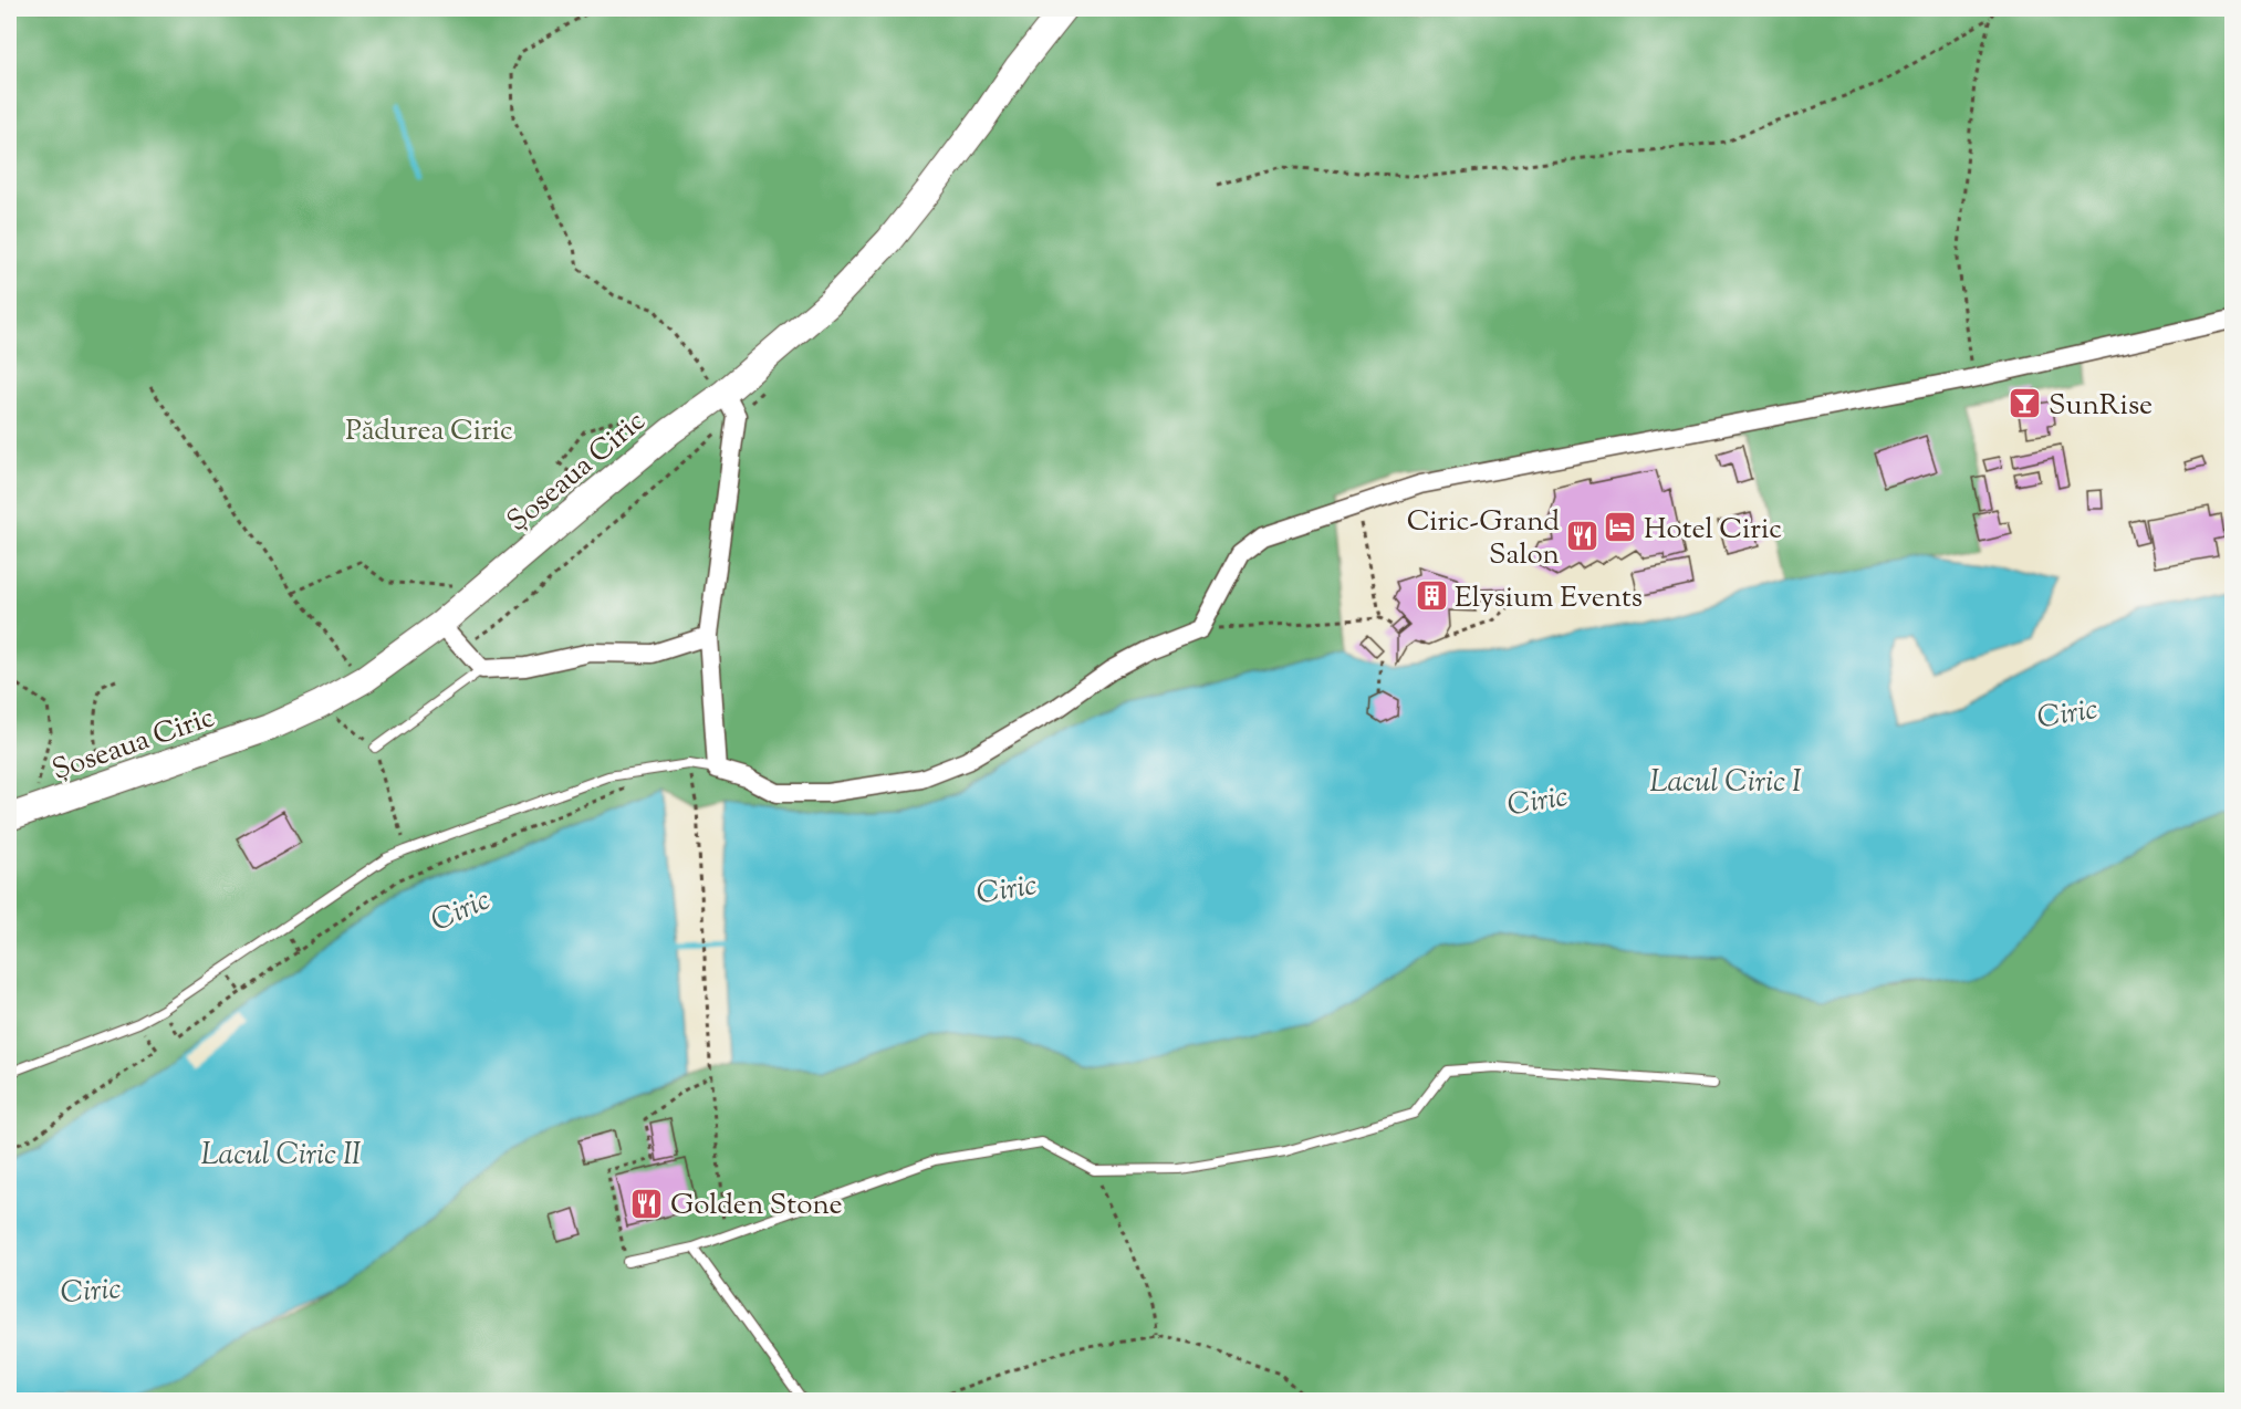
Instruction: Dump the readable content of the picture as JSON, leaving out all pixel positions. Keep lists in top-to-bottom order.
{
  "streets": {
    "main road": ["Șoseaua Ciric"]
  },
  "water": ["Ciric", "Lacul Ciric I", "Lacul Ciric II"],
  "parks": ["Pădurea Ciric"],
  "places": {
    "bar": ["SunRise"],
    "hotel": ["Hotel Ciric"],
    "restaurant": ["Ciric-Grand Salon", "Golden Stone"],
    "building": ["Elysium Events"]
  }
}
